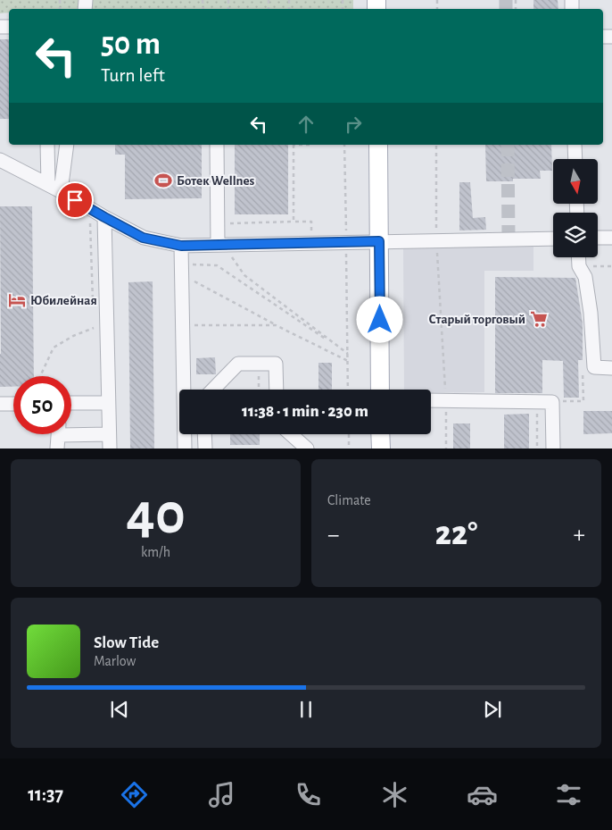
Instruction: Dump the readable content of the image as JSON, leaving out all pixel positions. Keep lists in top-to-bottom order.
{
  "places": {
    "sports": ["Ботек Wellnes"],
    "hotel": ["Юбилейная"],
    "supermarket": ["Старый торговый"]
  },
  "north": "bottom",
  "page": {
    "turn": ["50 m", "Turn left"],
    "limit": "50",
    "trip": "11:38 · 1 min · 230 m",
    "tile": [
      ["40", "km/h"],
      "Climate"
    ],
    "heat": ["−", "22°", "+"],
    "song": ["Slow Tide", "Marlow"],
    "tabs": "11:37"
  }
}
